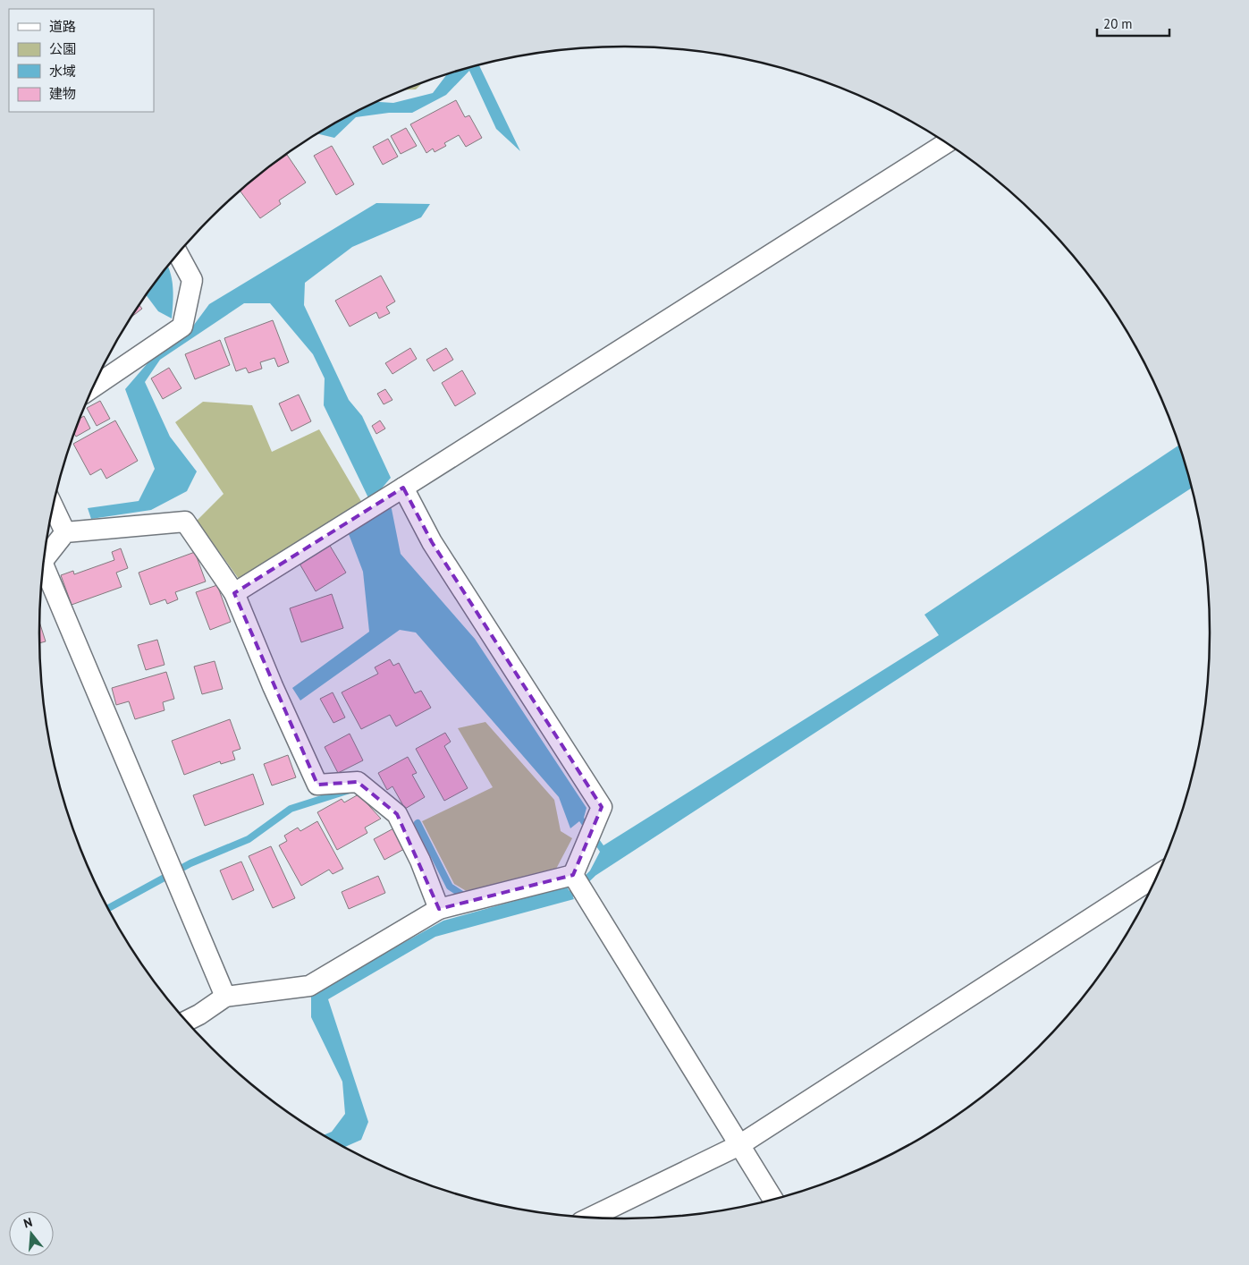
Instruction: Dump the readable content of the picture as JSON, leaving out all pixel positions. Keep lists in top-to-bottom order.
{
  "legend": [
    "道路",
    "公園",
    "水域",
    "建物"
  ],
  "scale_bar": "20 m",
  "north": "top"
}
